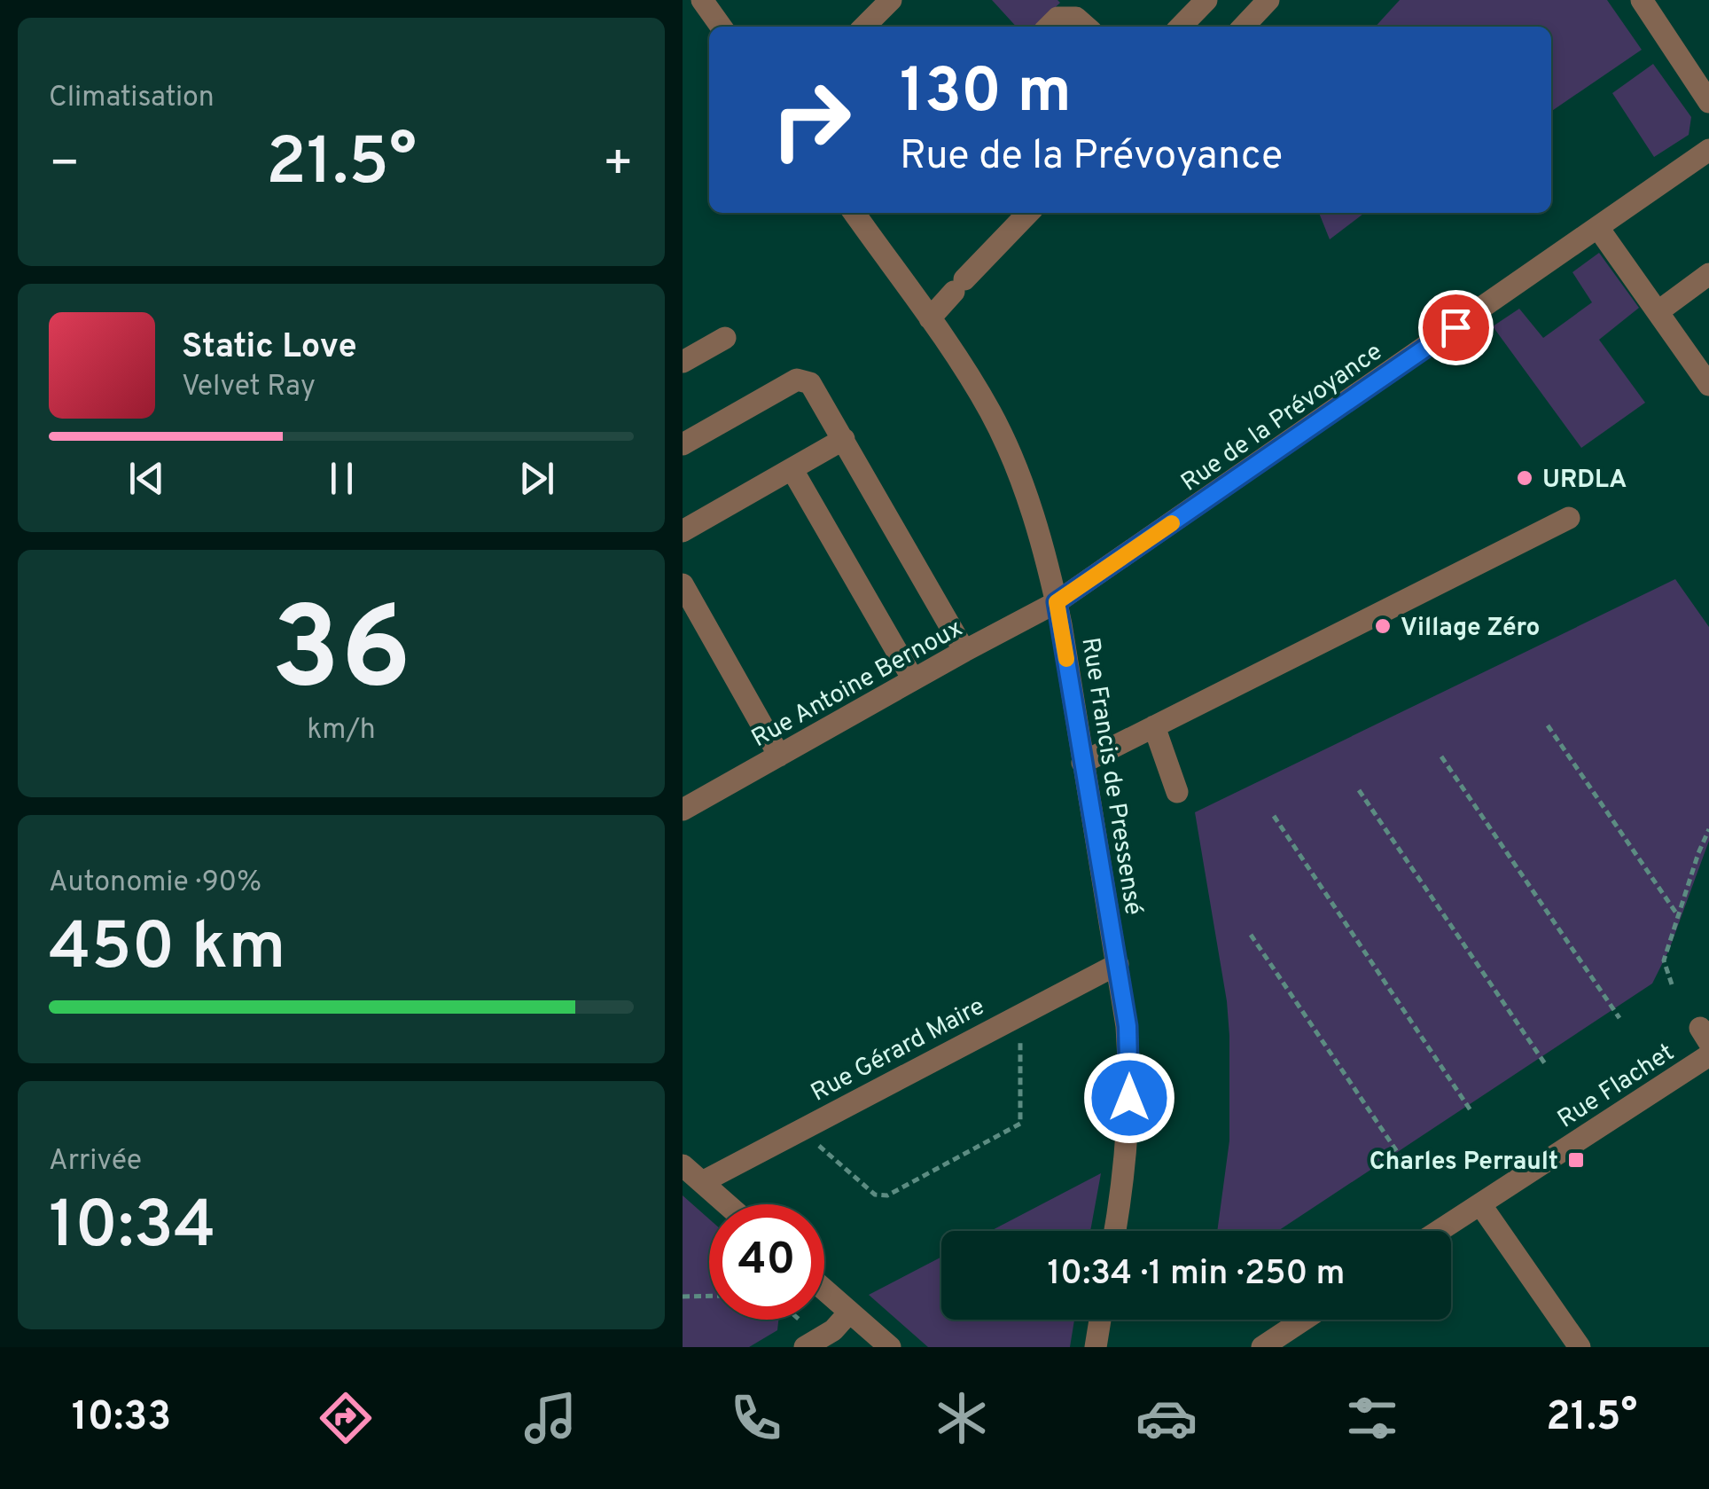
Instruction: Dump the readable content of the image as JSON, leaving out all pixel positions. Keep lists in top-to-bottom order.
{
  "streets": {
    "street": [
      "Rue de la Prévoyance",
      "Rue Antoine Bernoux",
      "Rue Francis de Pressensé",
      "Rue Gérard Maire",
      "Rue Flachet"
    ]
  },
  "crossings": [
    ["Rue de la Prévoyance", "Rue Antoine Bernoux"],
    ["Rue de la Prévoyance", "Rue Francis de Pressensé"],
    ["Rue Antoine Bernoux", "Rue Francis de Pressensé"],
    ["Rue Francis de Pressensé", "Rue Gérard Maire"]
  ],
  "places": {
    "other": ["URDLA", "Village Zéro"],
    "transit": ["Charles Perrault"]
  },
  "page": {
    "tile": [
      "Climatisation",
      ["36", "km/h"],
      ["Autonomie · 90%", "450 km"],
      ["Arrivée", "10:34"]
    ],
    "turn": ["130 m", "Rue de la Prévoyance"],
    "heat": ["−", "21.5°", "+"],
    "song": ["Static Love", "Velvet Ray"],
    "limit": "40",
    "trip": "10:34 · 1 min · 250 m",
    "tabs": ["10:33", "21.5°"]
  }
}
